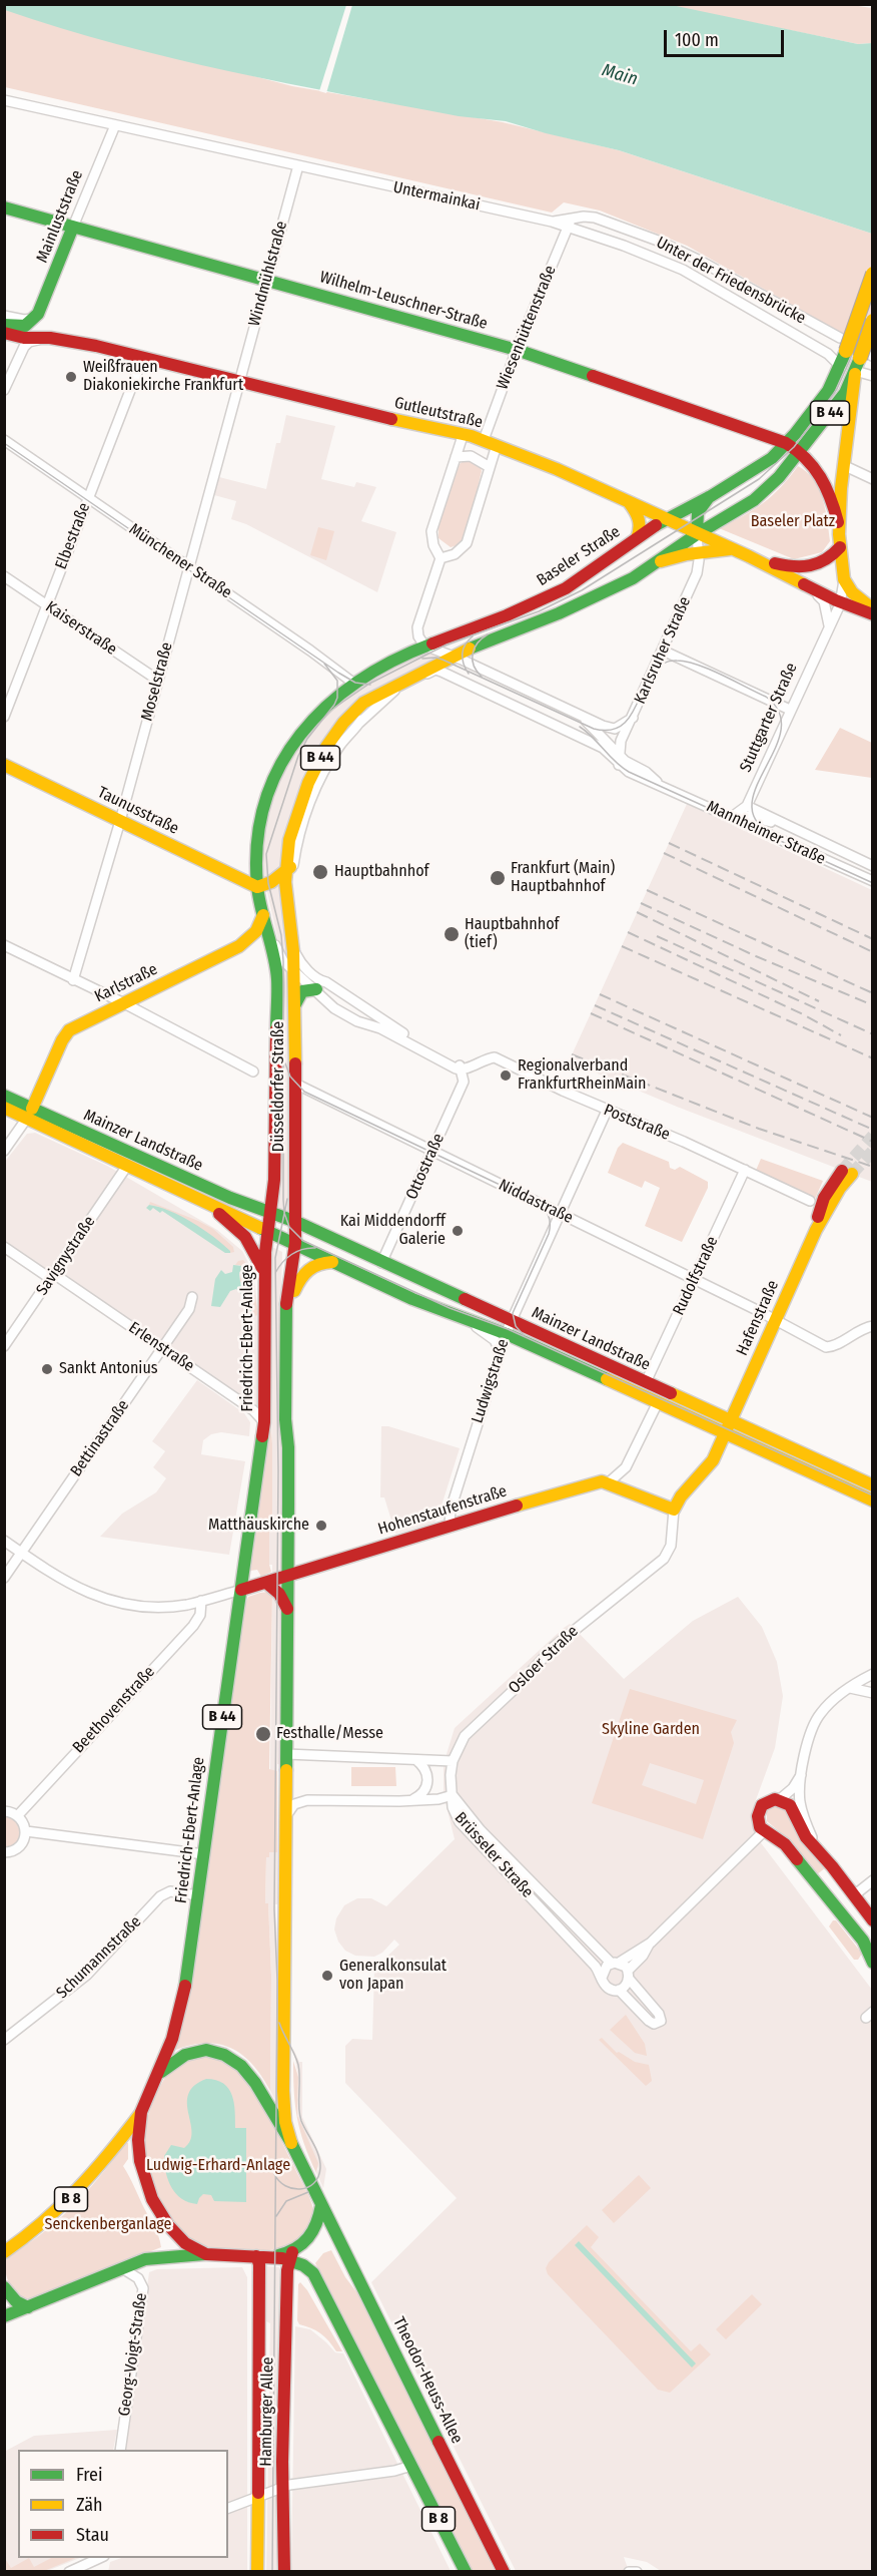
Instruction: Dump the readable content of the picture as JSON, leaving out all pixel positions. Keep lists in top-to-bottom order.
{
  "streets": {
    "main road": [
      "Mainluststraße",
      "Wilhelm-Leuschner-Straße",
      "Gutleutstraße",
      "B 44",
      "Baseler Straße",
      "Stuttgarter Straße",
      "Taunusstraße",
      "Karlstraße",
      "Düsseldorfer Straße",
      "Mainzer Landstraße",
      "Hafenstraße",
      "Friedrich-Ebert-Anlage",
      "Hohenstaufenstraße",
      "B 8",
      "Theodor-Heuss-Allee",
      "Hamburger Allee"
    ],
    "street": [
      "Untermainkai",
      "Windmühlstraße",
      "Unter der Friedensbrücke",
      "Wiesenhüttenstraße",
      "Elbestraße",
      "Münchener Straße",
      "Kaiserstraße",
      "Karlsruher Straße",
      "Moselstraße",
      "Mannheimer Straße",
      "Poststraße",
      "Ottostraße",
      "Niddastraße",
      "Savignystraße",
      "Rudolfstraße",
      "Erlenstraße",
      "Ludwigstraße",
      "Bettinastraße",
      "Osloer Straße",
      "Beethovenstraße",
      "Brüsseler Straße",
      "Schumannstraße",
      "Georg-Voigt-Straße"
    ]
  },
  "crossings": [
    ["Untermainkai", "Mainluststraße"],
    ["Untermainkai", "Windmühlstraße"],
    ["Untermainkai", "Unter der Friedensbrücke"],
    ["Untermainkai", "Wiesenhüttenstraße"],
    ["Untermainkai", "B 44"],
    ["Mainluststraße", "Wilhelm-Leuschner-Straße"],
    ["Mainluststraße", "Gutleutstraße"],
    ["Windmühlstraße", "Wilhelm-Leuschner-Straße"],
    ["Windmühlstraße", "Gutleutstraße"],
    ["Windmühlstraße", "Moselstraße"],
    ["Unter der Friedensbrücke", "Wiesenhüttenstraße"],
    ["Wilhelm-Leuschner-Straße", "Wiesenhüttenstraße"],
    ["Wilhelm-Leuschner-Straße", "B 44"],
    ["Wiesenhüttenstraße", "Gutleutstraße"],
    ["Gutleutstraße", "B 44"],
    ["Gutleutstraße", "Elbestraße"],
    ["Gutleutstraße", "Baseler Straße"],
    ["Gutleutstraße", "Karlsruher Straße"],
    ["Gutleutstraße", "Moselstraße"],
    ["Gutleutstraße", "Stuttgarter Straße"],
    ["B 44", "Baseler Straße"],
    ["B 44", "Münchener Straße"],
    ["B 44", "Karlsruher Straße"],
    ["B 44", "Stuttgarter Straße"],
    ["B 44", "Taunusstraße"],
    ["B 44", "Mannheimer Straße"],
    ["B 44", "Karlstraße"],
    ["B 44", "Düsseldorfer Straße"],
    ["B 44", "Mainzer Landstraße"],
    ["B 44", "Friedrich-Ebert-Anlage"],
    ["B 44", "Hohenstaufenstraße"],
    ["B 44", "B 8"],
    ["B 44", "Theodor-Heuss-Allee"],
    ["B 44", "Hamburger Allee"],
    ["Elbestraße", "Münchener Straße"],
    ["Elbestraße", "Kaiserstraße"],
    ["Baseler Straße", "Mannheimer Straße"],
    ["Münchener Straße", "Moselstraße"],
    ["Kaiserstraße", "Moselstraße"],
    ["Karlsruher Straße", "Mannheimer Straße"],
    ["Moselstraße", "Taunusstraße"],
    ["Stuttgarter Straße", "Mannheimer Straße"],
    ["Karlstraße", "Düsseldorfer Straße"],
    ["Karlstraße", "Mainzer Landstraße"],
    ["Düsseldorfer Straße", "Mainzer Landstraße"],
    ["Düsseldorfer Straße", "Niddastraße"],
    ["Poststraße", "Ottostraße"],
    ["Poststraße", "Rudolfstraße"],
    ["Poststraße", "Ludwigstraße"],
    ["Mainzer Landstraße", "Ottostraße"],
    ["Mainzer Landstraße", "Savignystraße"],
    ["Mainzer Landstraße", "Rudolfstraße"],
    ["Mainzer Landstraße", "Hafenstraße"],
    ["Mainzer Landstraße", "Friedrich-Ebert-Anlage"],
    ["Mainzer Landstraße", "Ludwigstraße"],
    ["Ottostraße", "Niddastraße"],
    ["Niddastraße", "Rudolfstraße"],
    ["Niddastraße", "Hafenstraße"],
    ["Niddastraße", "Ludwigstraße"],
    ["Savignystraße", "Erlenstraße"],
    ["Hafenstraße", "Osloer Straße"],
    ["Friedrich-Ebert-Anlage", "Erlenstraße"],
    ["Friedrich-Ebert-Anlage", "Schumannstraße"],
    ["Friedrich-Ebert-Anlage", "B 8"],
    ["Friedrich-Ebert-Anlage", "Theodor-Heuss-Allee"],
    ["Friedrich-Ebert-Anlage", "Hamburger Allee"],
    ["Erlenstraße", "Bettinastraße"],
    ["Ludwigstraße", "Hohenstaufenstraße"],
    ["Osloer Straße", "Brüsseler Straße"],
    ["B 8", "Theodor-Heuss-Allee"],
    ["B 8", "Hamburger Allee"],
    ["Theodor-Heuss-Allee", "Hamburger Allee"]
  ],
  "water": ["Main"],
  "parks": [
    "Baseler Platz",
    "Skyline Garden",
    "Ludwig-Erhard-Anlage",
    "Senckenberganlage"
  ],
  "places": [
    "Weißfrauen Diakoniekirche Frankfurt",
    "Hauptbahnhof",
    "Frankfurt (Main) Hauptbahnhof",
    "Hauptbahnhof (tief)",
    "Regionalverband FrankfurtRheinMain",
    "Kai Middendorff Galerie",
    "Sankt Antonius",
    "Matthäuskirche",
    "Festhalle/Messe",
    "Generalkonsulat von Japan"
  ],
  "legend": ["Frei", "Zäh", "Stau"],
  "scale_bar": "100 m"
}
